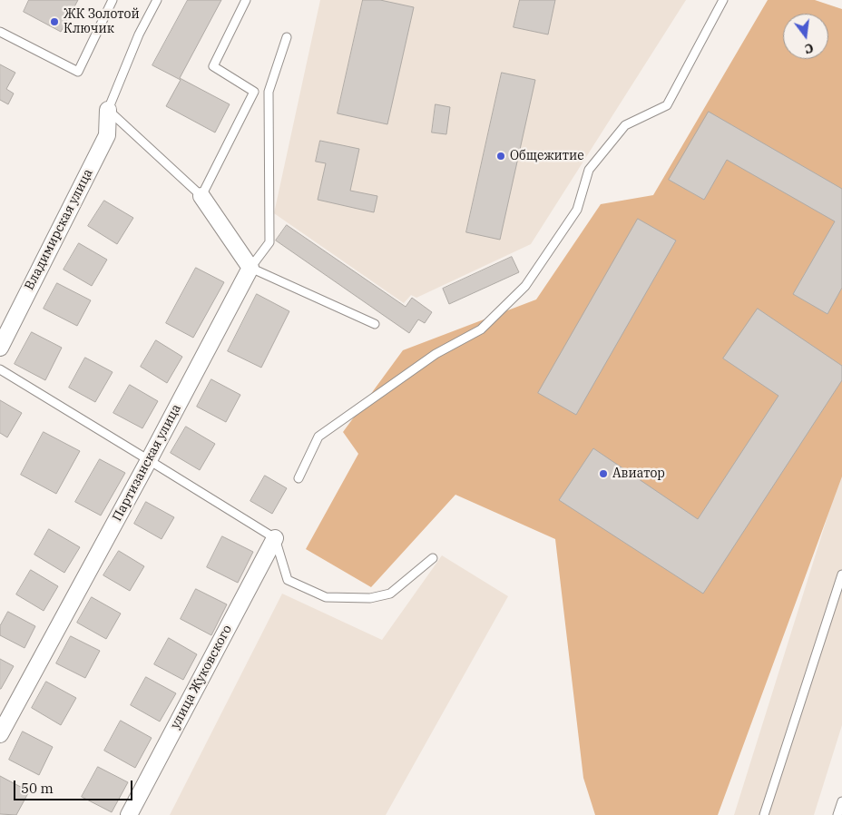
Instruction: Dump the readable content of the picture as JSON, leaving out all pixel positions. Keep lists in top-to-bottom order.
{
  "streets": {
    "street": ["Владимирская улица", "Партизанская улица", "улица Жуковского"]
  },
  "places": ["ЖК Золотой Ключик", "Общежитие", "Авиатор"],
  "scale_bar": "50 m",
  "north": "bottom"
}
